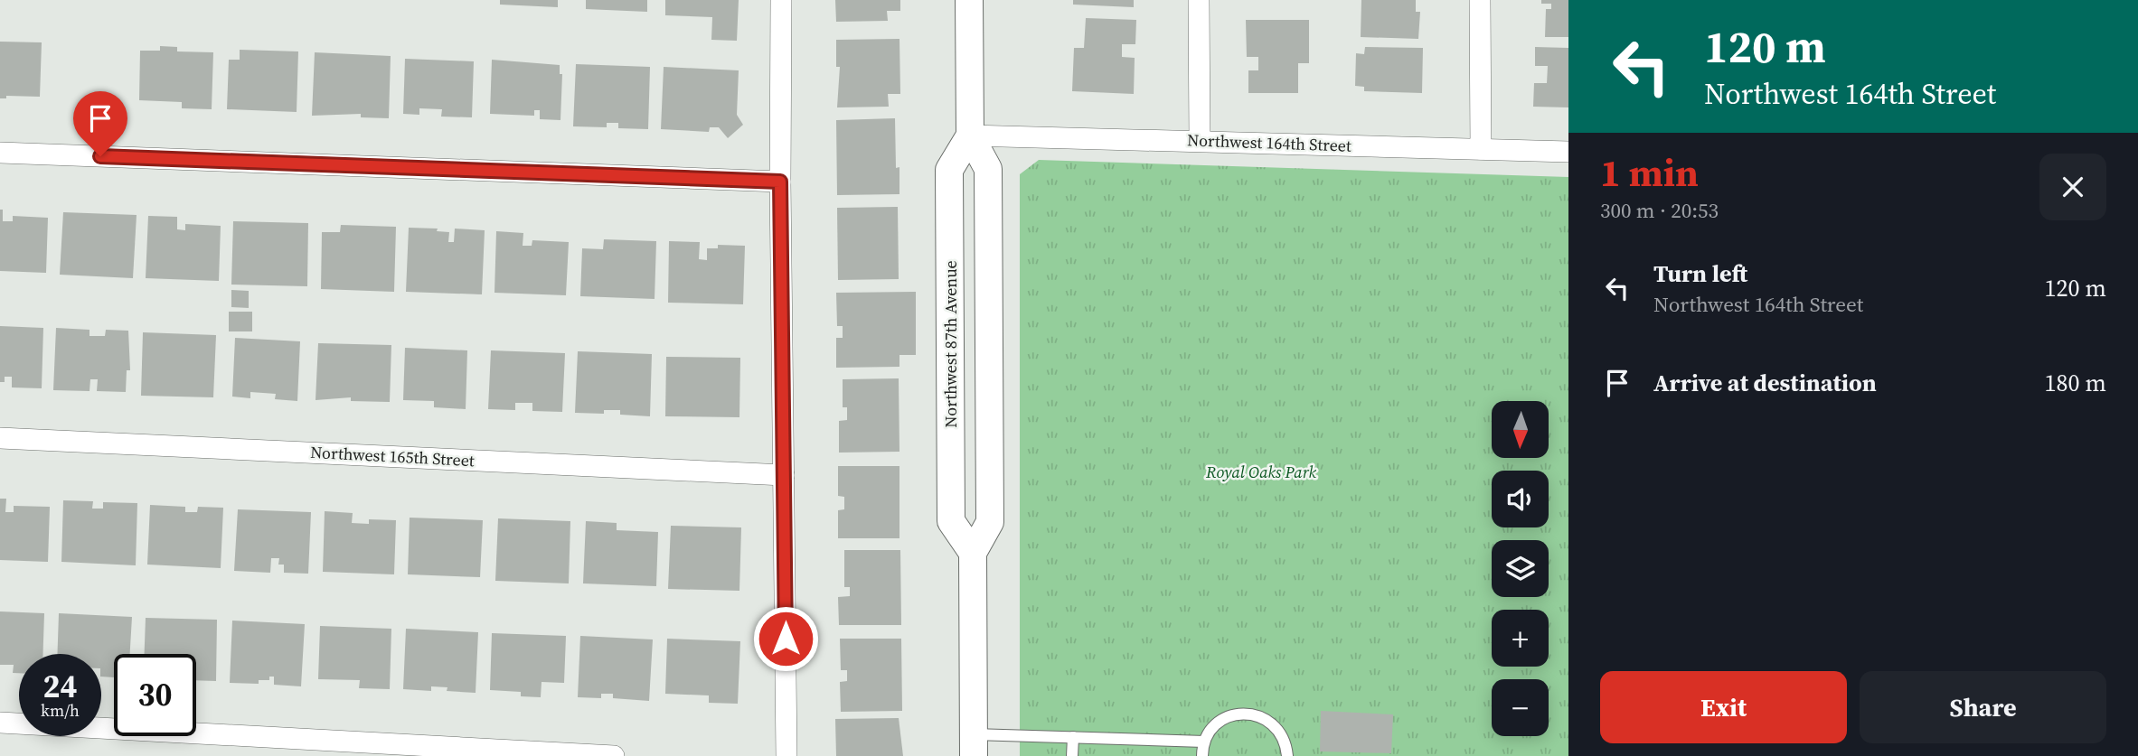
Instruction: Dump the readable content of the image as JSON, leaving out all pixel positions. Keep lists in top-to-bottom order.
{
  "streets": {
    "street": ["Northwest 164th Street", "Northwest 87th Avenue", "Northwest 165th Street"]
  },
  "crossings": [
    ["Northwest 164th Street", "Northwest 87th Avenue"]
  ],
  "parks": ["Royal Oaks Park"],
  "north": "bottom",
  "page": {
    "turn": ["120 m", "Northwest 164th Street"],
    "heading": ["1 min", "300 m · 20:53"],
    "list": [
      {
        "name": "Turn left",
        "note": "Northwest 164th Street",
        "value": "120 m"
      },
      {
        "name": "Arrive at destination",
        "value": "180 m"
      }
    ],
    "map_buttons": ["+", "−"],
    "speed": "24 km/h",
    "limit": "30",
    "buttons": ["Exit", "Share"]
  }
}
